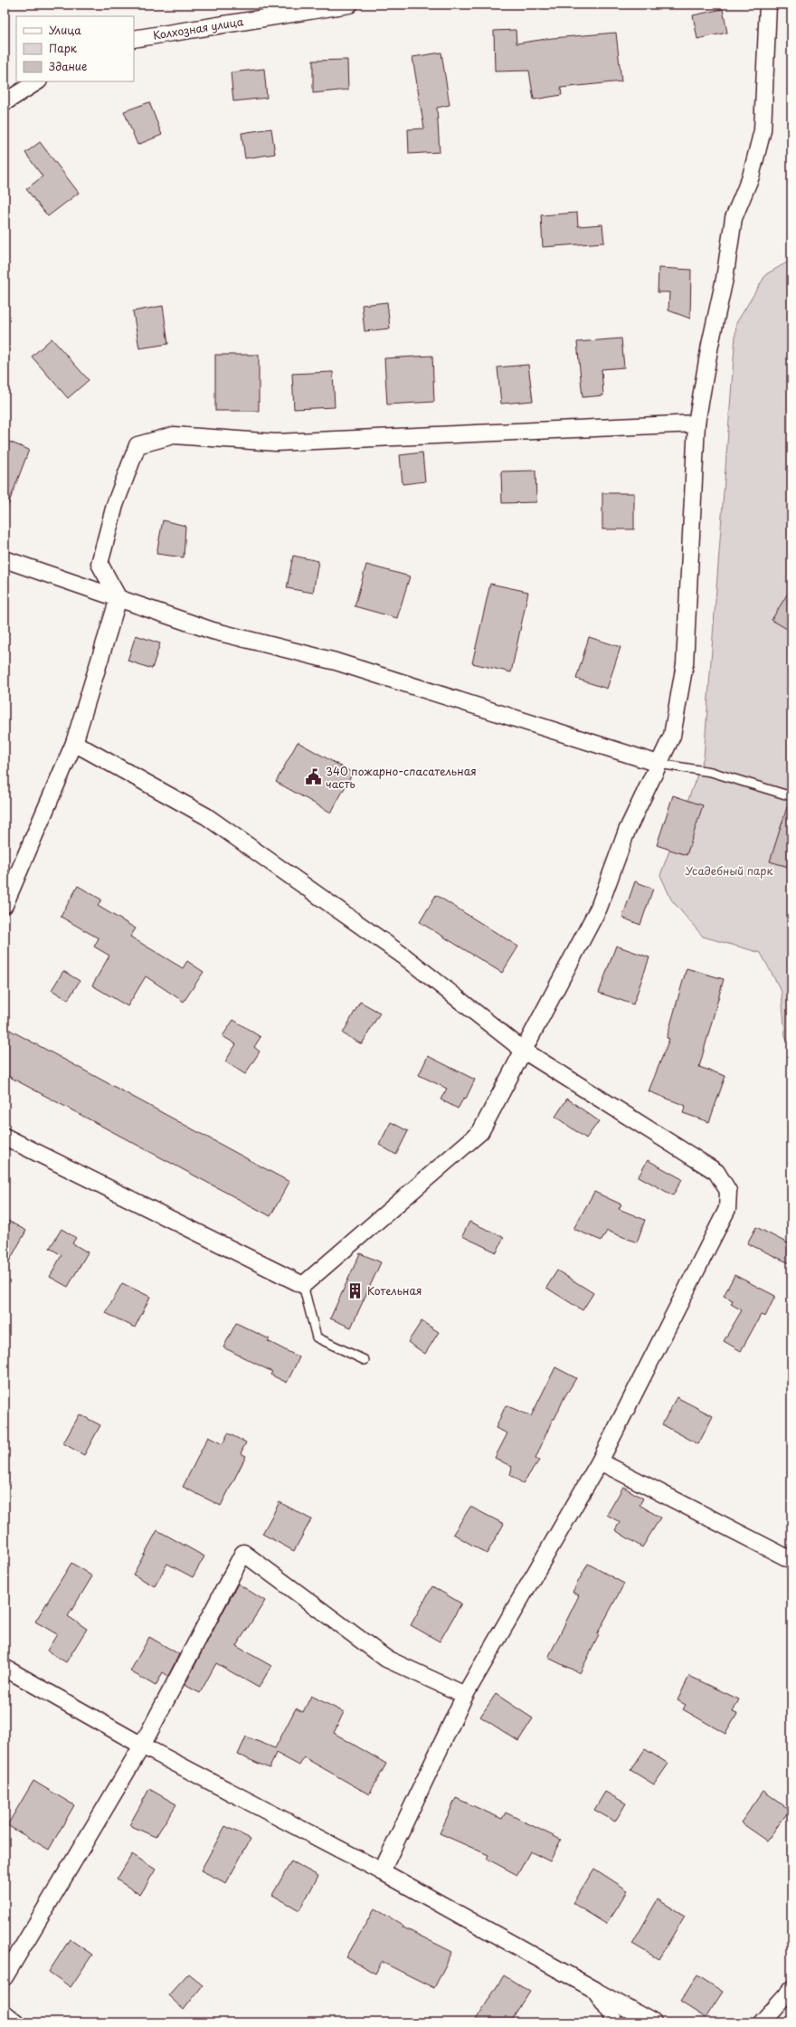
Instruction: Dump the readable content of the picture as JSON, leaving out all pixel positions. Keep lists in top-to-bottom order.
{
  "streets": {
    "street": ["Колхозная улица"]
  },
  "parks": ["Усадебный парк"],
  "places": {
    "public building": ["340 пожарно-спасательная часть"],
    "building": ["Котельная"]
  },
  "legend": ["Улица", "Парк", "Здание"]
}
